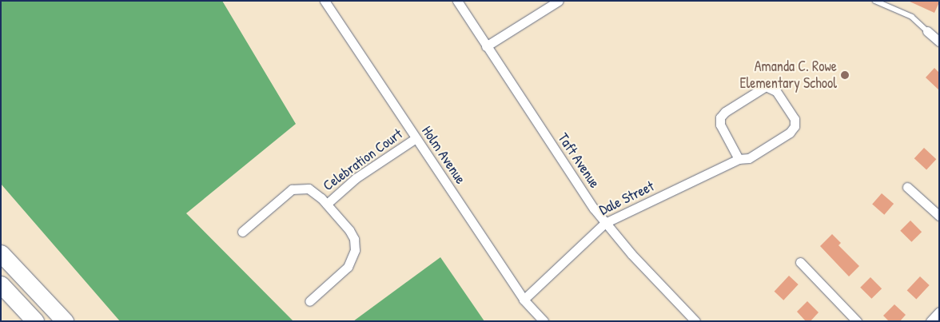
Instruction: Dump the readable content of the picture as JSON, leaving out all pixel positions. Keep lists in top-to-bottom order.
{
  "streets": {
    "street": [
      "Holm Avenue",
      "Celebration Court",
      "Taft Avenue",
      "Dale Street"
    ]
  },
  "crossings": [
    ["Holm Avenue", "Celebration Court"],
    ["Holm Avenue", "Dale Street"],
    ["Taft Avenue", "Dale Street"]
  ],
  "places": ["Amanda C. Rowe Elementary School"]
}
